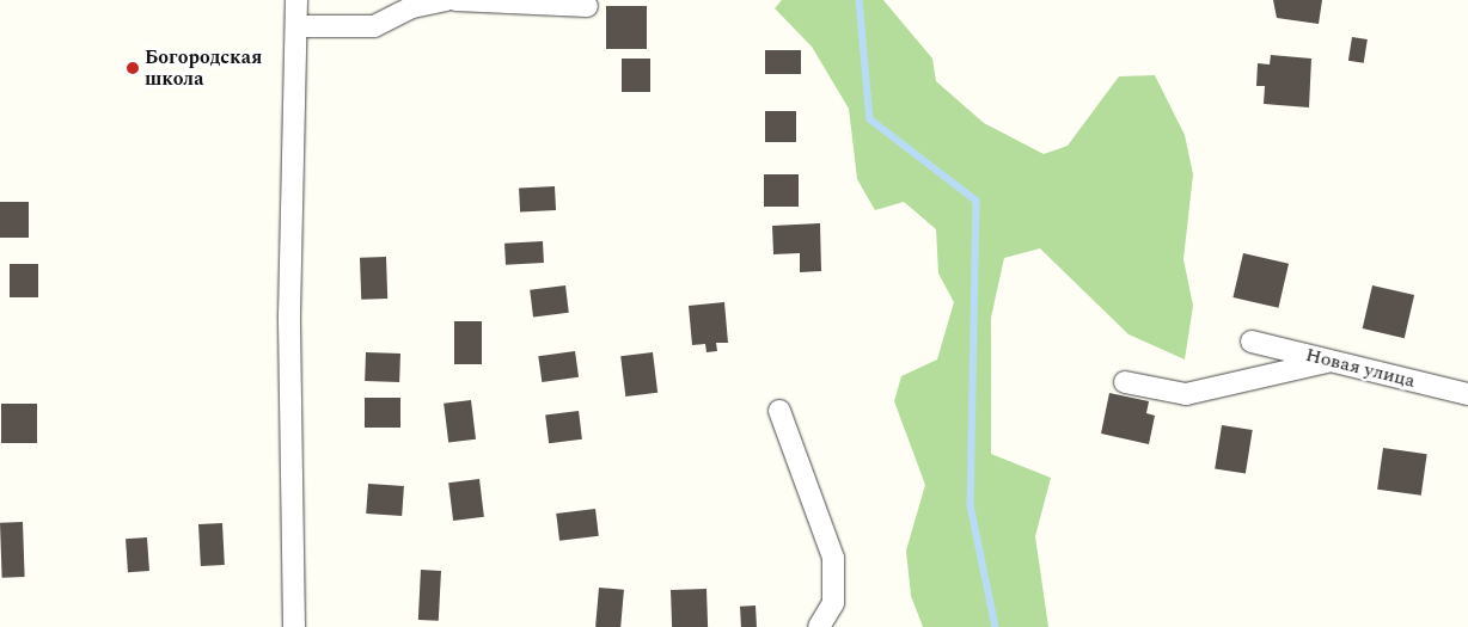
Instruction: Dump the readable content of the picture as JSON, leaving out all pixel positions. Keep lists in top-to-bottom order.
{
  "streets": {
    "street": ["Новая улица"]
  },
  "places": ["Богородская школа"]
}
